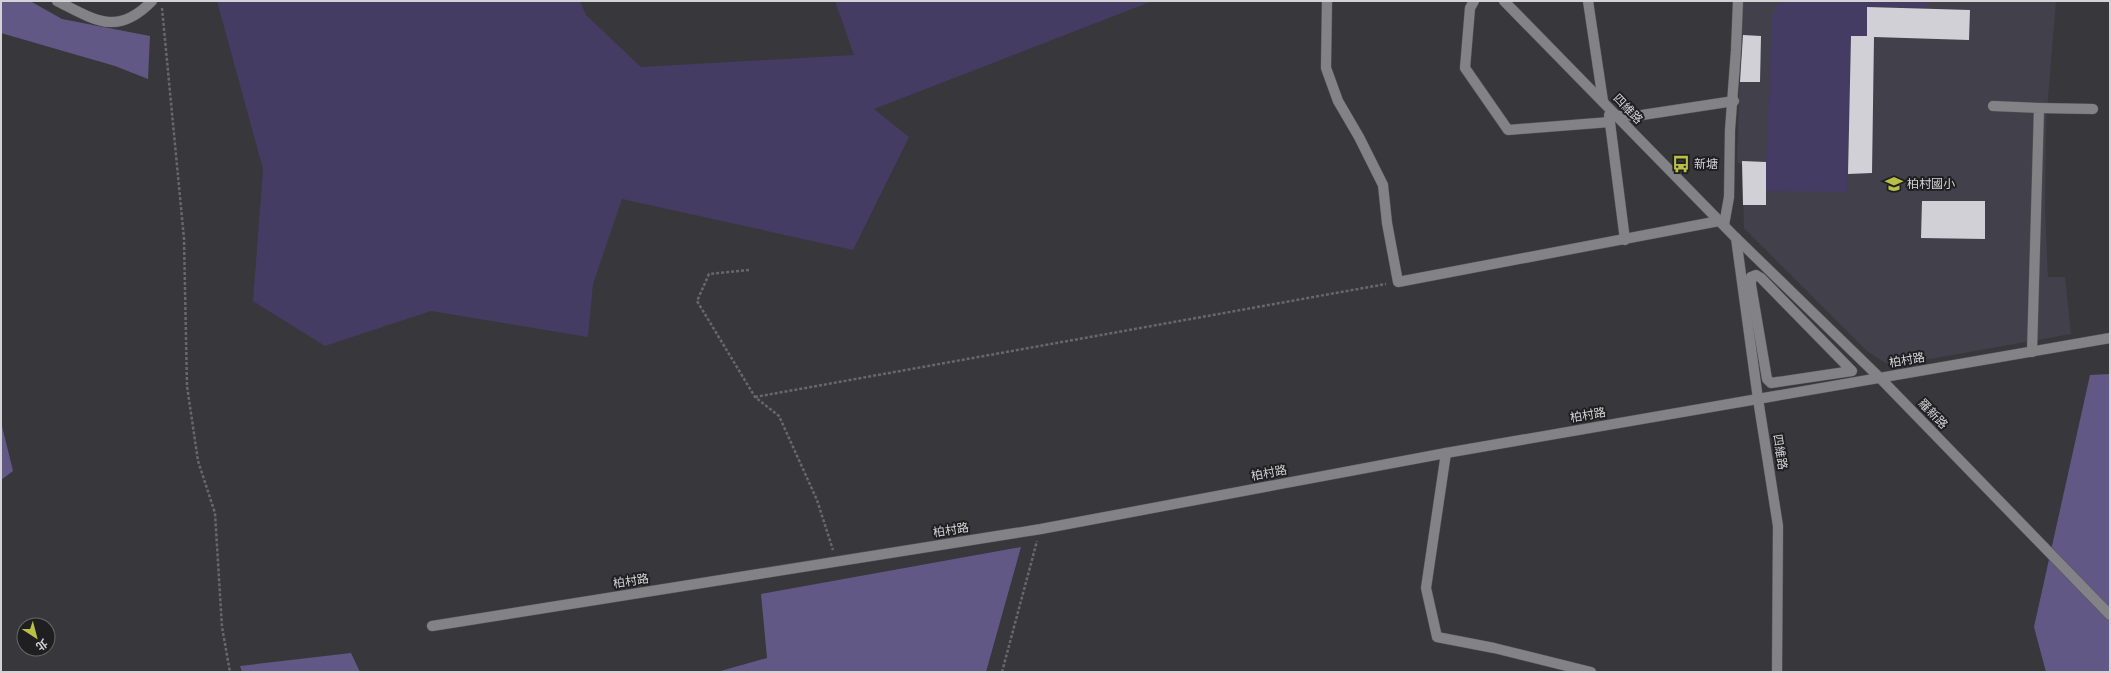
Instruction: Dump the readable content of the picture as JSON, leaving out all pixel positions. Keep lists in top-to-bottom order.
{
  "streets": {
    "street": ["四維路", "柏村路", "羅新路"]
  },
  "crossings": [
    ["四維路", "柏村路"],
    ["四維路", "羅新路"],
    ["柏村路", "羅新路"]
  ],
  "places": {
    "bus stop": ["新塘"],
    "school or university": ["柏村國小"]
  },
  "north": "bottom right"
}
